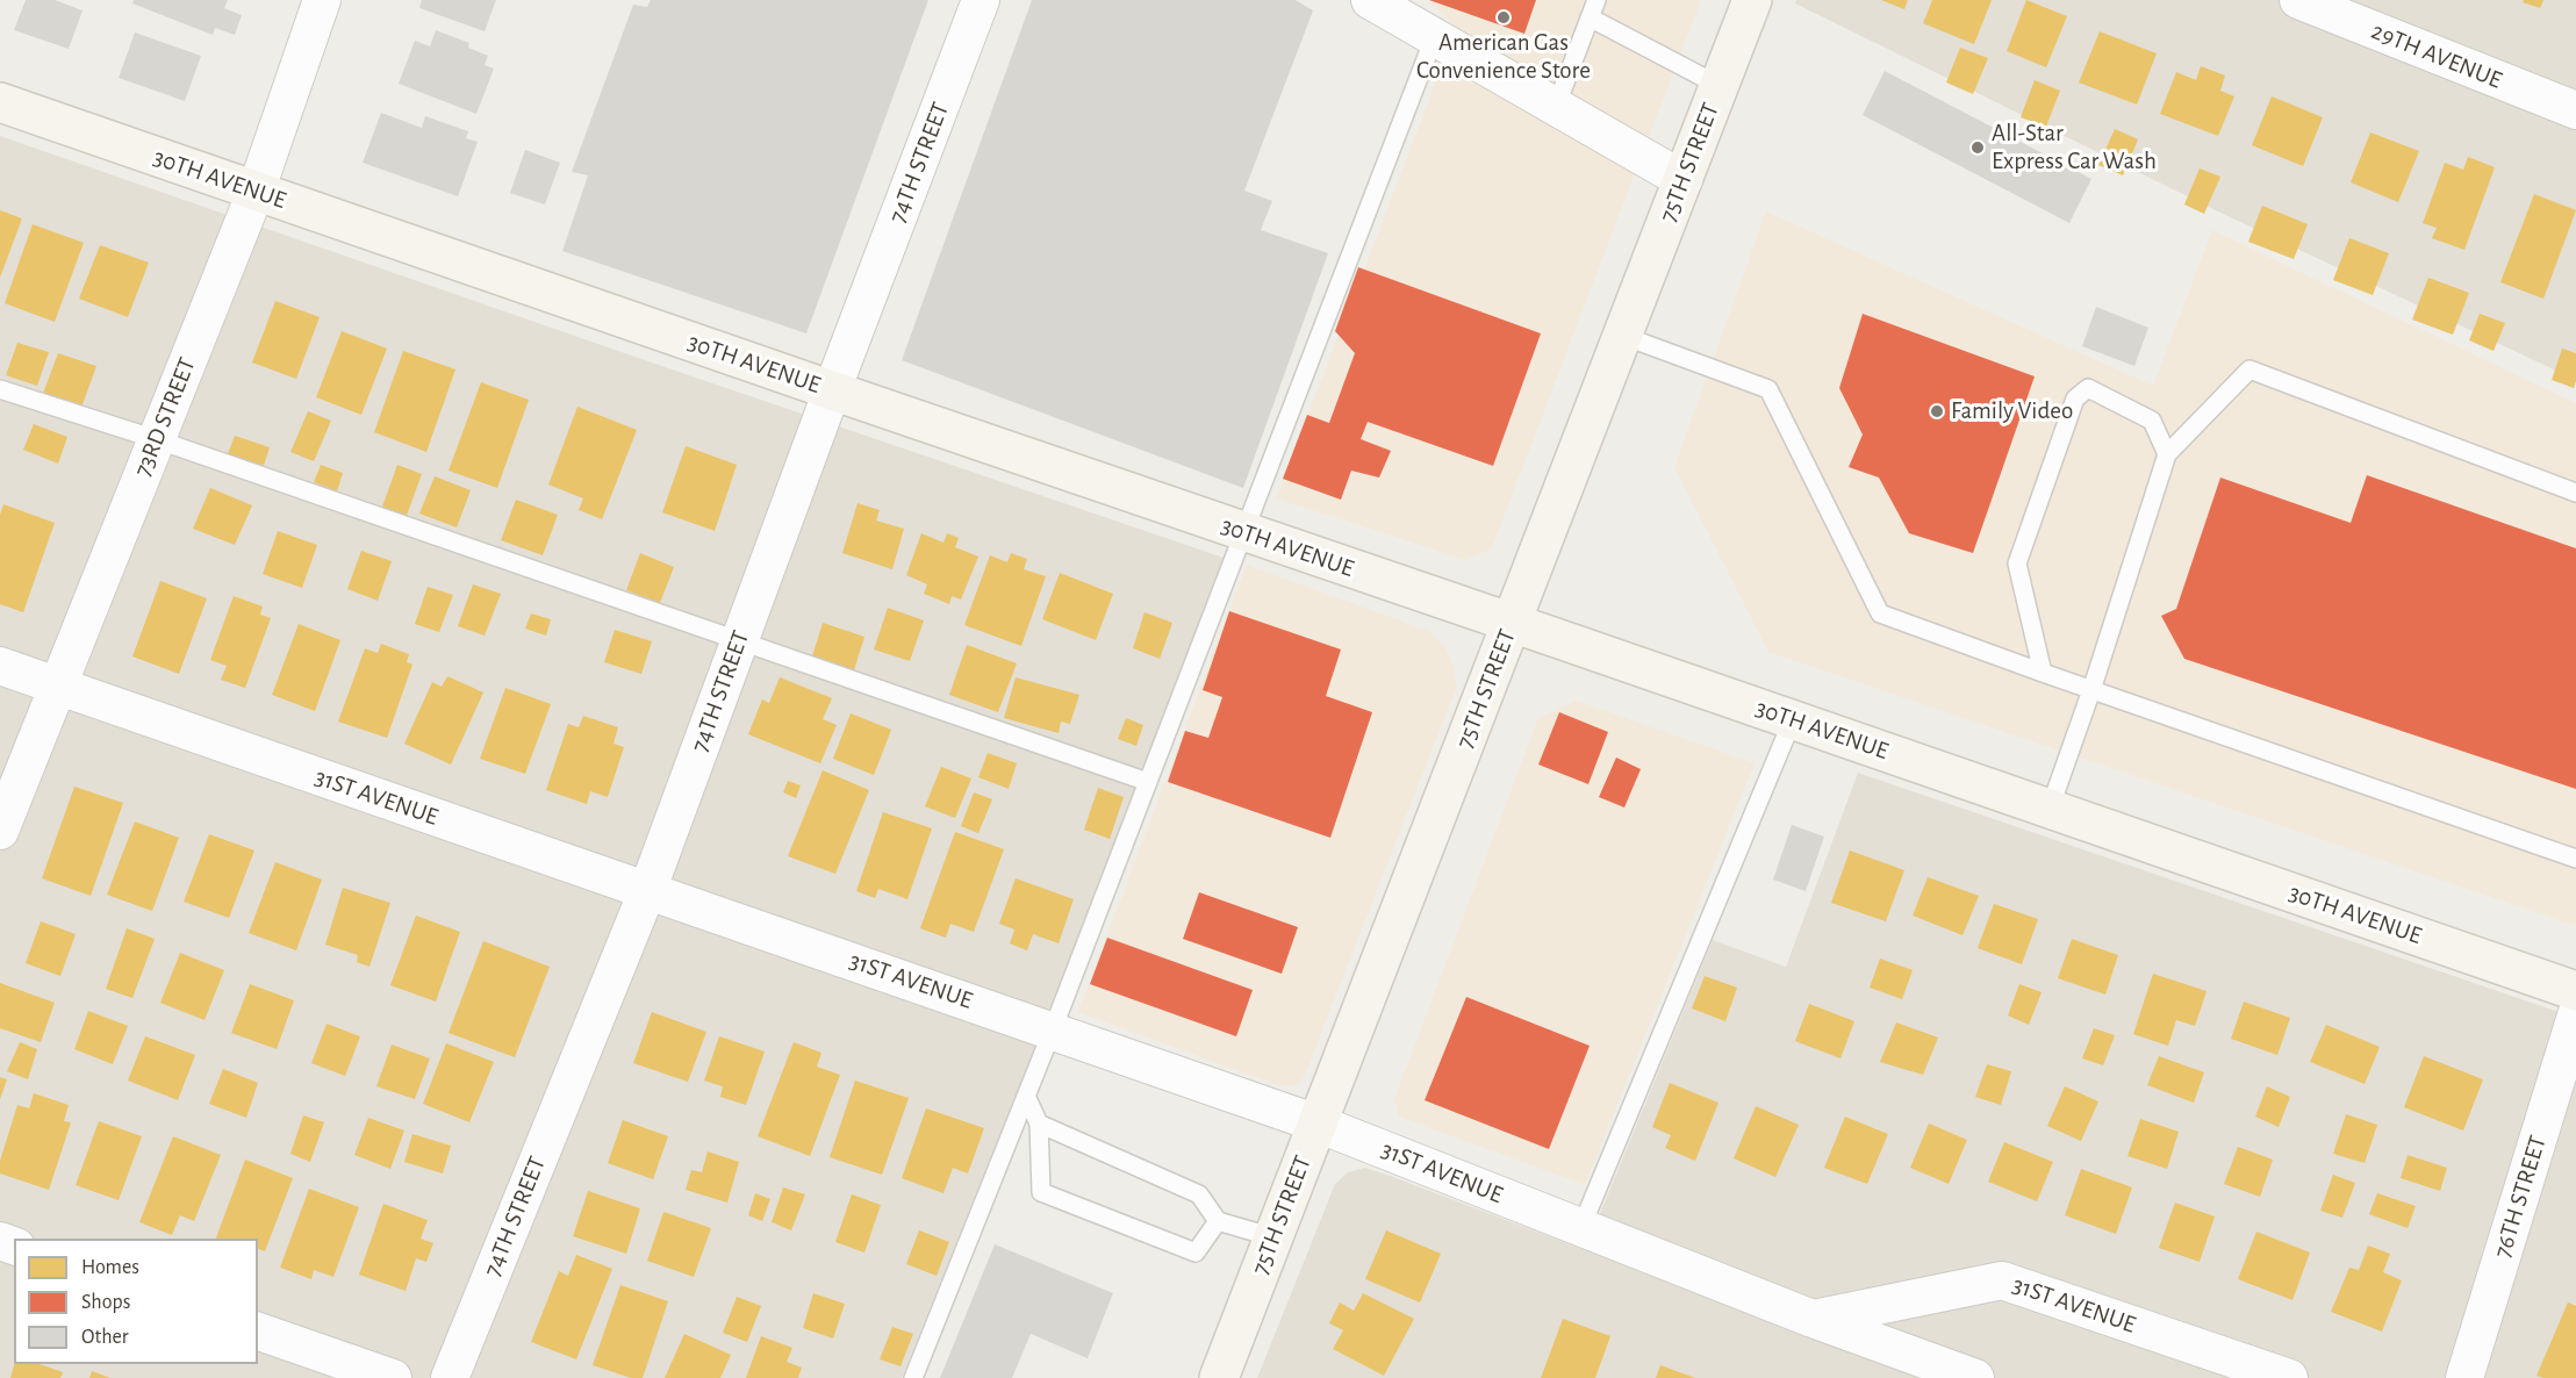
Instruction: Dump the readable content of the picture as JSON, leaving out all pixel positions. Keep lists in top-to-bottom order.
{
  "streets": {
    "street": [
      "29TH AVENUE",
      "74TH STREET",
      "75TH STREET",
      "30TH AVENUE",
      "73RD STREET",
      "31ST AVENUE",
      "76TH STREET"
    ]
  },
  "crossings": [
    ["74TH STREET", "30TH AVENUE"],
    ["74TH STREET", "31ST AVENUE"],
    ["75TH STREET", "30TH AVENUE"],
    ["75TH STREET", "31ST AVENUE"],
    ["30TH AVENUE", "73RD STREET"],
    ["73RD STREET", "31ST AVENUE"]
  ],
  "places": ["American Gas Convenience Store", "All-Star Express Car Wash", "Family Video"],
  "legend": ["Homes", "Shops", "Other"]
}
